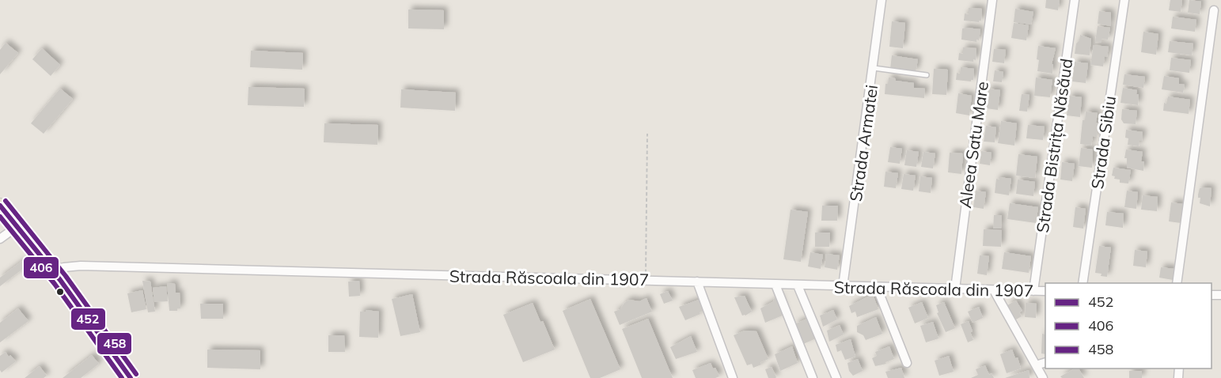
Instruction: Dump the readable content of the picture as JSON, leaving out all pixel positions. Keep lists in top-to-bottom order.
{
  "streets": {
    "street": [
      "Strada Sibiu",
      "Strada Armatei",
      "Aleea Satu Mare",
      "Strada Bistrița Năsăud",
      "Strada Răscoala din 1907"
    ]
  },
  "crossings": [
    ["Strada Armatei", "Strada Răscoala din 1907"],
    ["Aleea Satu Mare", "Strada Răscoala din 1907"],
    ["Strada Bistrița Năsăud", "Strada Răscoala din 1907"]
  ],
  "lines": ["transit line 458", "transit line 452", "transit line 406"],
  "legend": ["452", "406", "458"]
}
